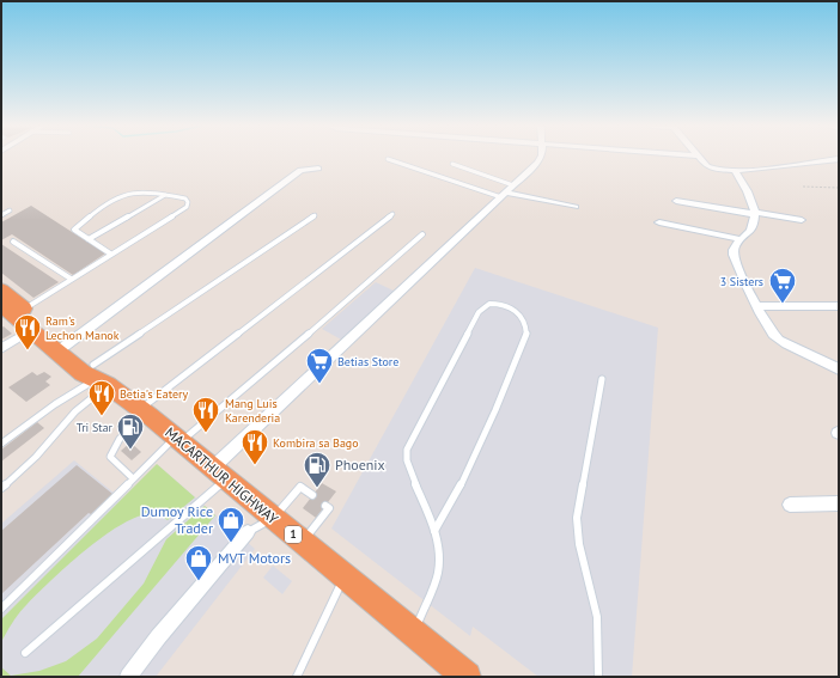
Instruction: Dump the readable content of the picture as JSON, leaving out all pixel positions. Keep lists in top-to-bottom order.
{
  "streets": {
    "highway": ["MACARTHUR HIGHWAY", "1"]
  },
  "places": {
    "supermarket": ["3 Sisters", "Betias Store"],
    "restaurant": [
      "Ram's Lechon Manok",
      "Betia's Eatery",
      "Mang Luis Karenderia",
      "Kombira sa Bago"
    ],
    "fuel station": ["Tri Star", "Phoenix"],
    "shop": ["Dumoy Rice Trader", "MVT Motors"]
  }
}
